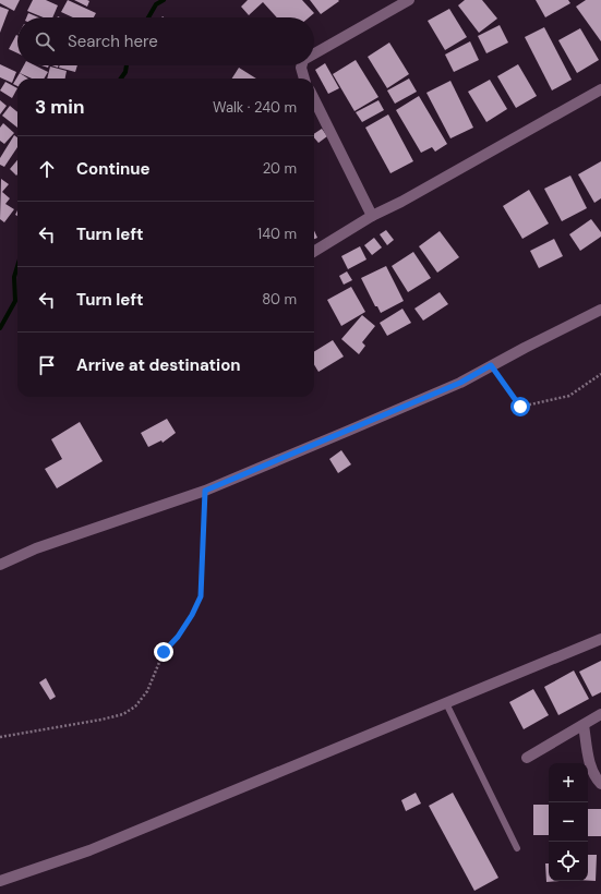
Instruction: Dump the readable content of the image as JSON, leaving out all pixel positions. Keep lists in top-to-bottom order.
{
  "page": {
    "search": "Search here",
    "heading": ["3 min", "Walk · 240 m"],
    "list": [
      ["Continue", "20 m"],
      ["Turn left", "140 m"],
      ["Turn left", "80 m"],
      "Arrive at destination"
    ],
    "map_buttons": ["+", "−"]
  }
}
